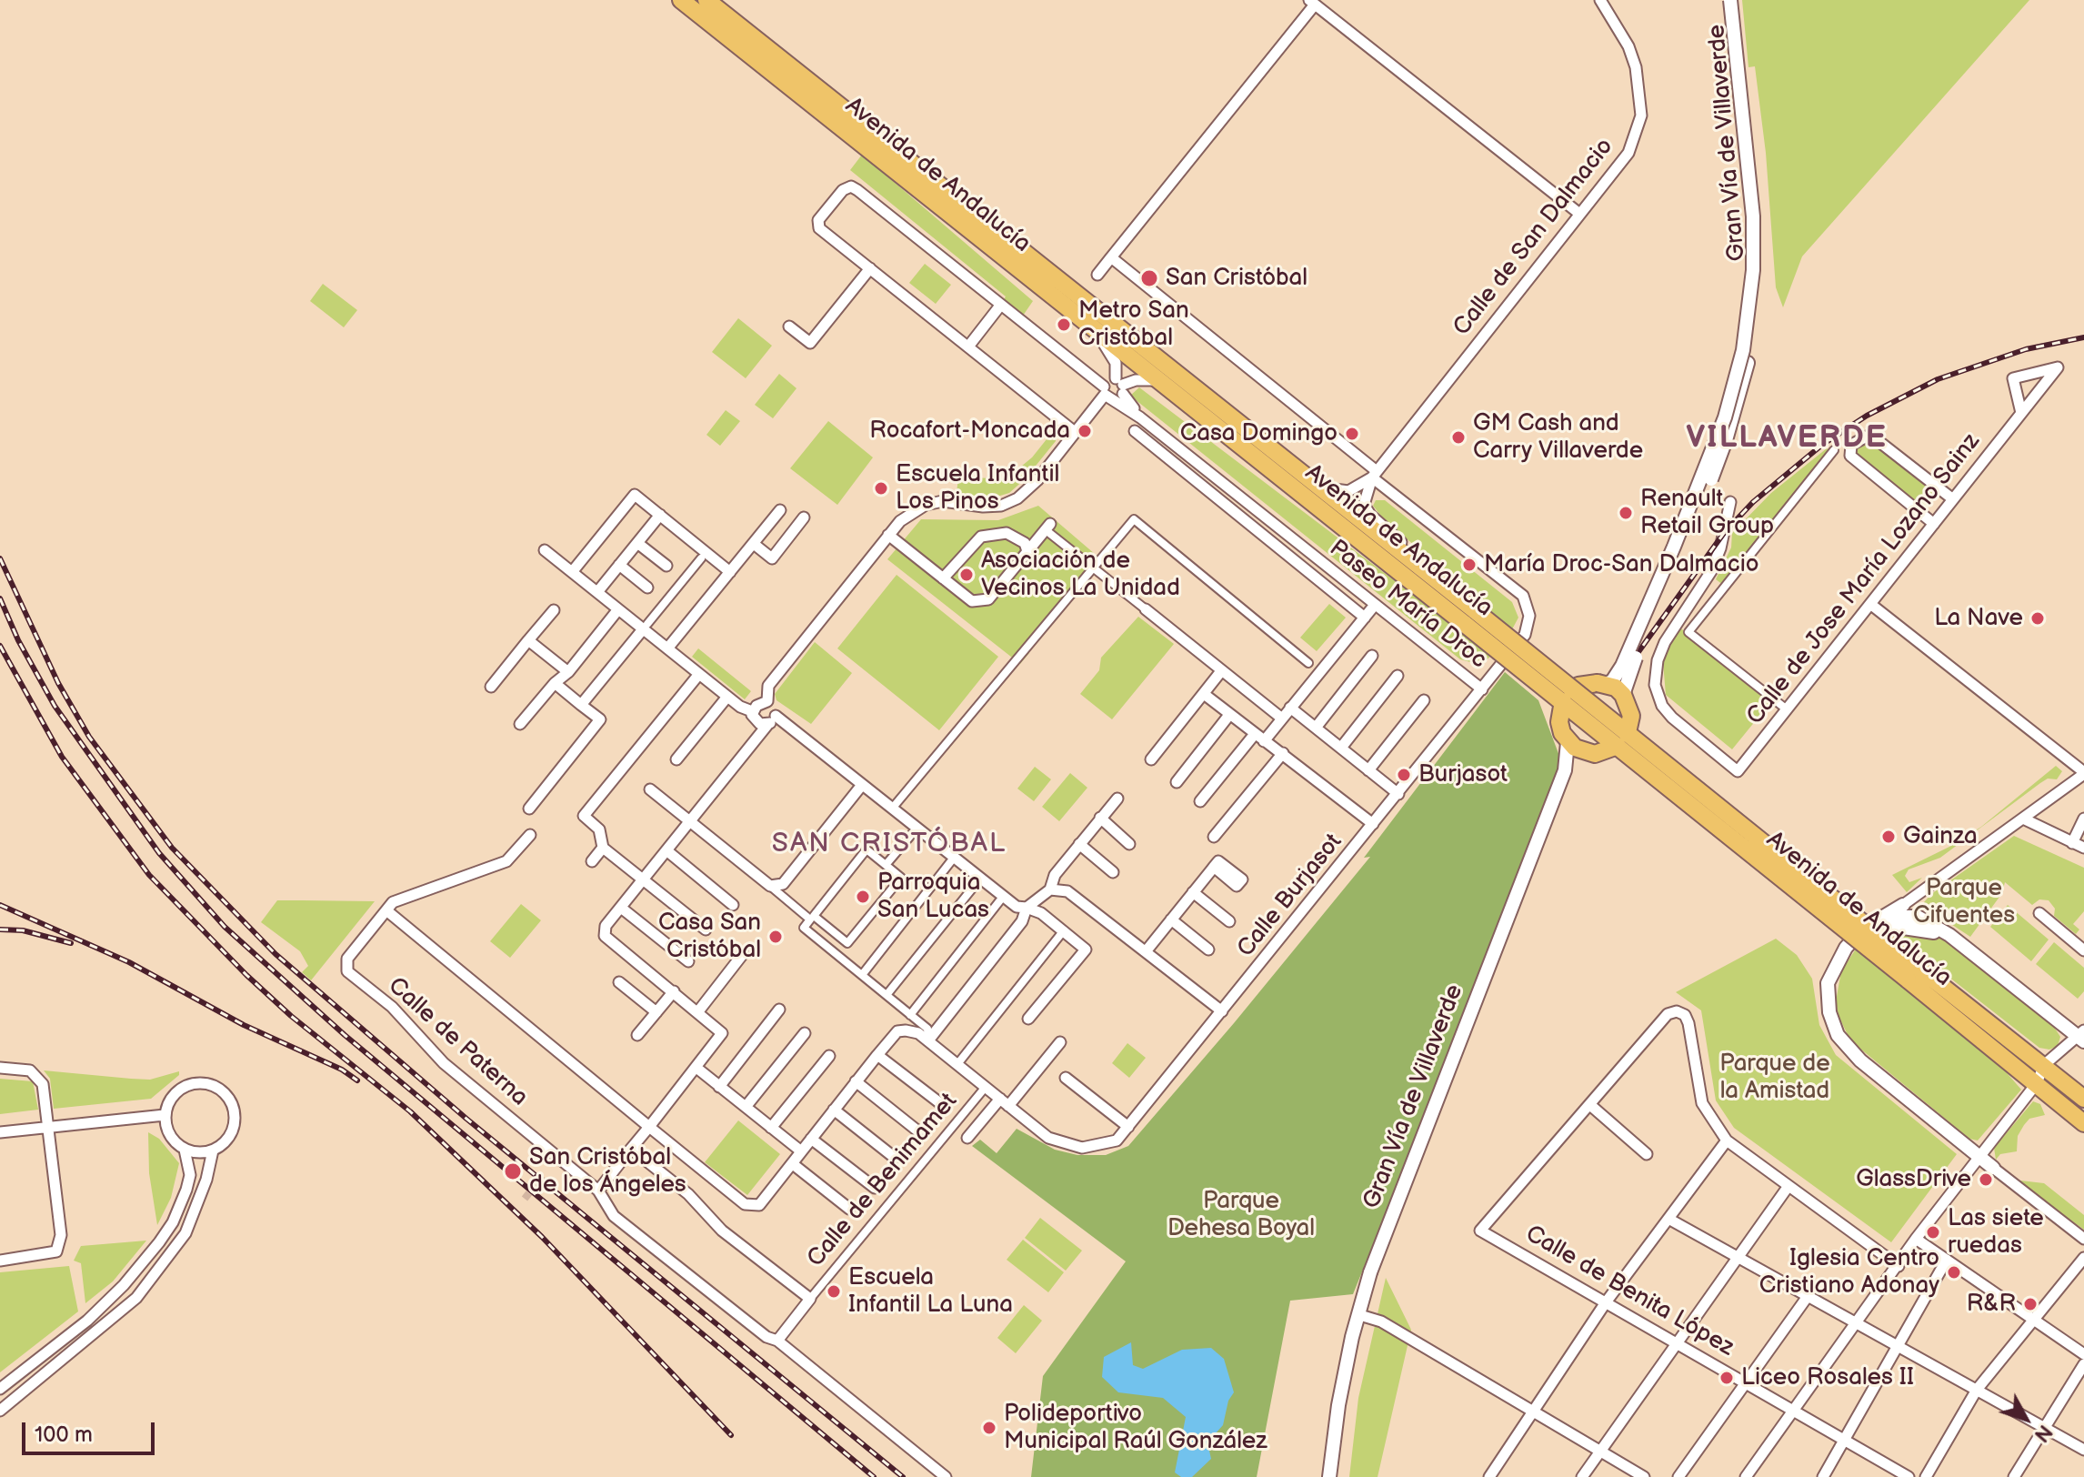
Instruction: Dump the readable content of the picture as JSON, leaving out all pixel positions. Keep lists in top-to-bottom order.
{
  "streets": {
    "main road": ["Avenida de Andalucía"],
    "street": [
      "Gran Vía de Villaverde",
      "Calle de San Dalmacio",
      "Calle de Jose María Lozano Sainz",
      "Paseo María Droc",
      "Calle Burjasot",
      "Calle de Paterna",
      "Calle de Benimamet",
      "Calle de Benita López"
    ]
  },
  "crossings": [
    ["Calle de San Dalmacio", "Paseo María Droc"],
    ["Paseo María Droc", "Calle Burjasot"],
    ["Calle Burjasot", "Calle de Benimamet"]
  ],
  "districts": ["VILLAVERDE", "SAN CRISTÓBAL"],
  "parks": ["Parque Cifuentes", "Parque de la Amistad", "Parque Dehesa Boyal"],
  "places": [
    "San Cristóbal",
    "Metro San Cristóbal",
    "Rocafort-Moncada",
    "Casa Domingo",
    "GM Cash and Carry Villaverde",
    "Escuela Infantil Los Pinos",
    "Renault Retail Group",
    "María Droc-San Dalmacio",
    "Asociación de Vecinos La Unidad",
    "La Nave",
    "Burjasot",
    "Gainza",
    "Parroquia San Lucas",
    "Casa San Cristóbal",
    "San Cristóbal de los Ángeles",
    "GlassDrive",
    "Las siete ruedas",
    "Iglesia Centro Cristiano Adonay",
    "Escuela Infantil La Luna",
    "R&R",
    "Liceo Rosales II",
    "Polideportivo Municipal Raúl González"
  ],
  "scale_bar": "100 m",
  "north": "bottom right"
}
